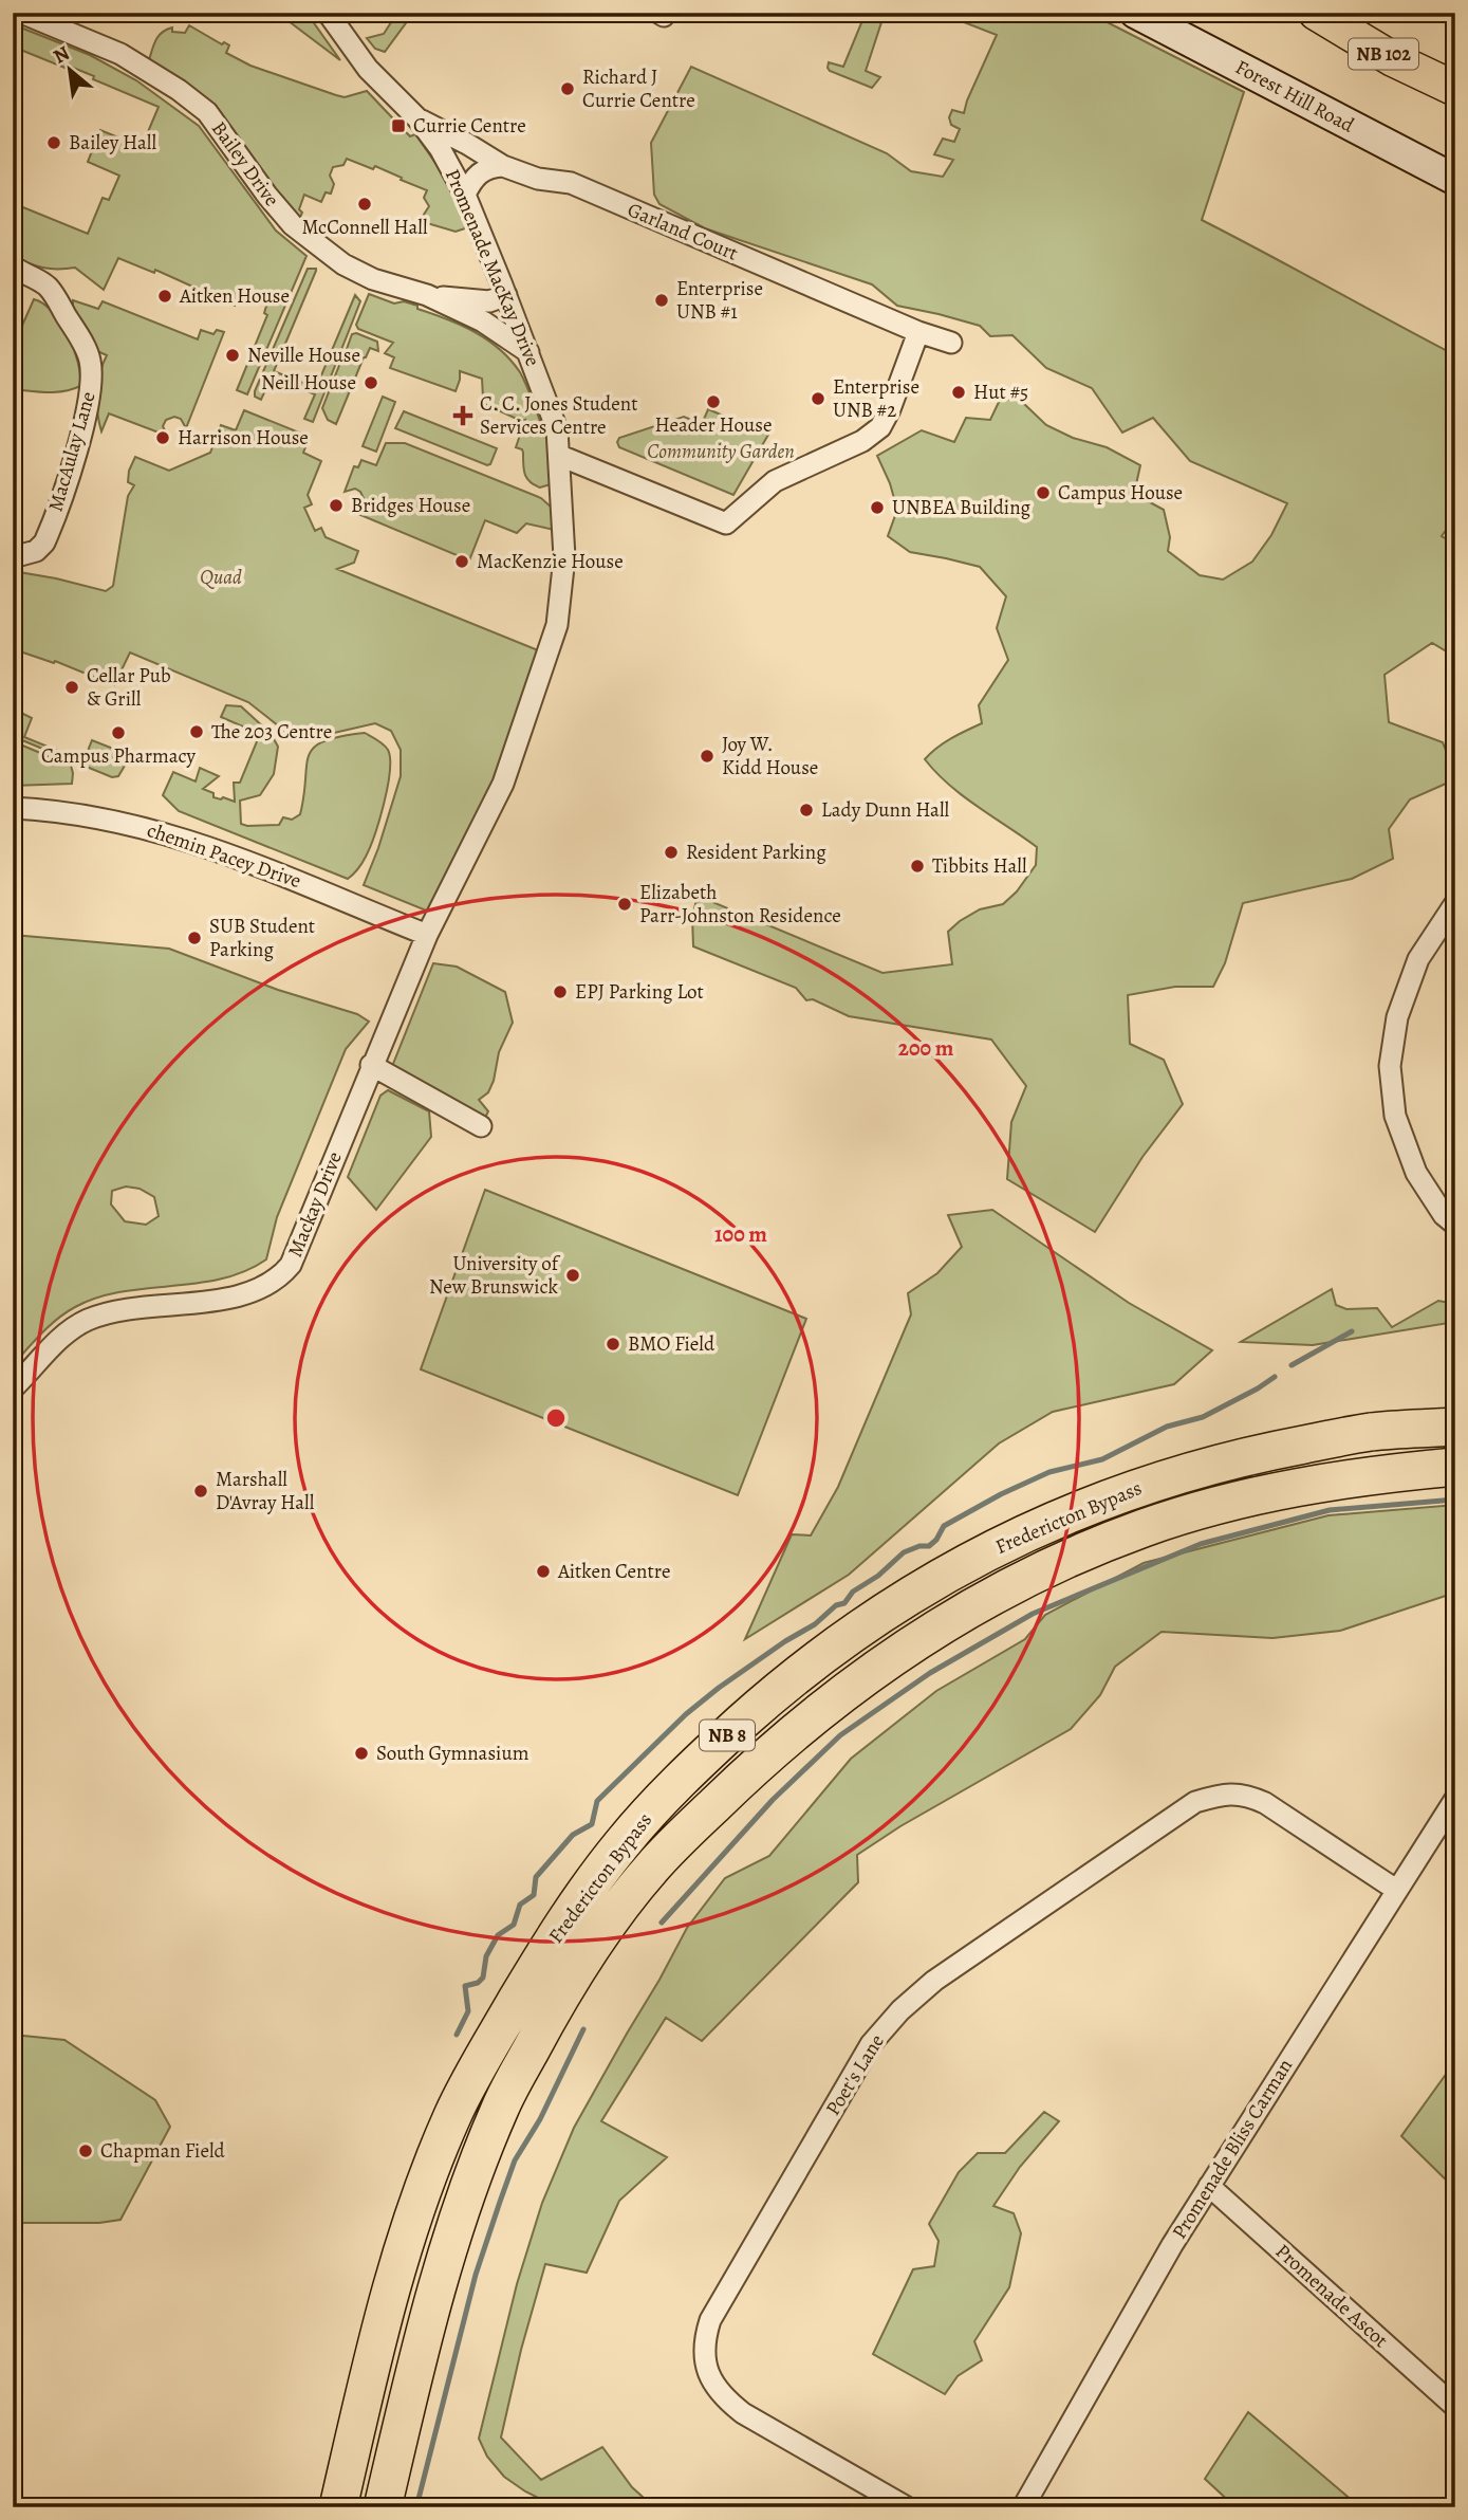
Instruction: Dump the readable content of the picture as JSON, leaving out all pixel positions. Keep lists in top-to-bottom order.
{
  "streets": {
    "highway": ["Fredericton Bypass", "NB 8"],
    "main road": ["NB 102"],
    "street": [
      "Forest Hill Road",
      "Bailey Drive",
      "Garland Court",
      "Promenade MacKay Drive",
      "MacAulay Lane",
      "chemin Pacey Drive",
      "Mackay Drive",
      "Poet's Lane",
      "Promenade Bliss Carman",
      "Promenade Ascot"
    ]
  },
  "crossings": [
    ["Bailey Drive", "Promenade MacKay Drive"],
    ["Garland Court", "Promenade MacKay Drive"],
    ["Promenade MacKay Drive", "chemin Pacey Drive"],
    ["Promenade MacKay Drive", "Mackay Drive"],
    ["chemin Pacey Drive", "Mackay Drive"],
    ["Poet's Lane", "Promenade Bliss Carman"],
    ["Promenade Bliss Carman", "Promenade Ascot"]
  ],
  "parks": ["Community Garden", "Quad"],
  "places": {
    "other": [
      "Richard J Currie Centre",
      "Bailey Hall",
      "McConnell Hall",
      "Aitken House",
      "Enterprise UNB #1",
      "Neville House",
      "Neill House",
      "Hut #5",
      "Enterprise UNB #2",
      "Header House",
      "Harrison House",
      "Campus House",
      "Bridges House",
      "UNBEA Building",
      "MacKenzie House",
      "Cellar Pub & Grill",
      "The 203 Centre",
      "Campus Pharmacy",
      "Joy W. Kidd House",
      "Lady Dunn Hall",
      "Resident Parking",
      "Tibbits Hall",
      "Elizabeth Parr-Johnston Residence",
      "SUB Student Parking",
      "EPJ Parking Lot",
      "University of New Brunswick",
      "BMO Field",
      "Marshall D'Avray Hall",
      "Aitken Centre",
      "South Gymnasium",
      "Chapman Field"
    ],
    "transit": ["Currie Centre"],
    "health": ["C. C. Jones Student Services Centre"]
  },
  "north": "top left",
  "rings": ["200 m", "100 m"]
}
